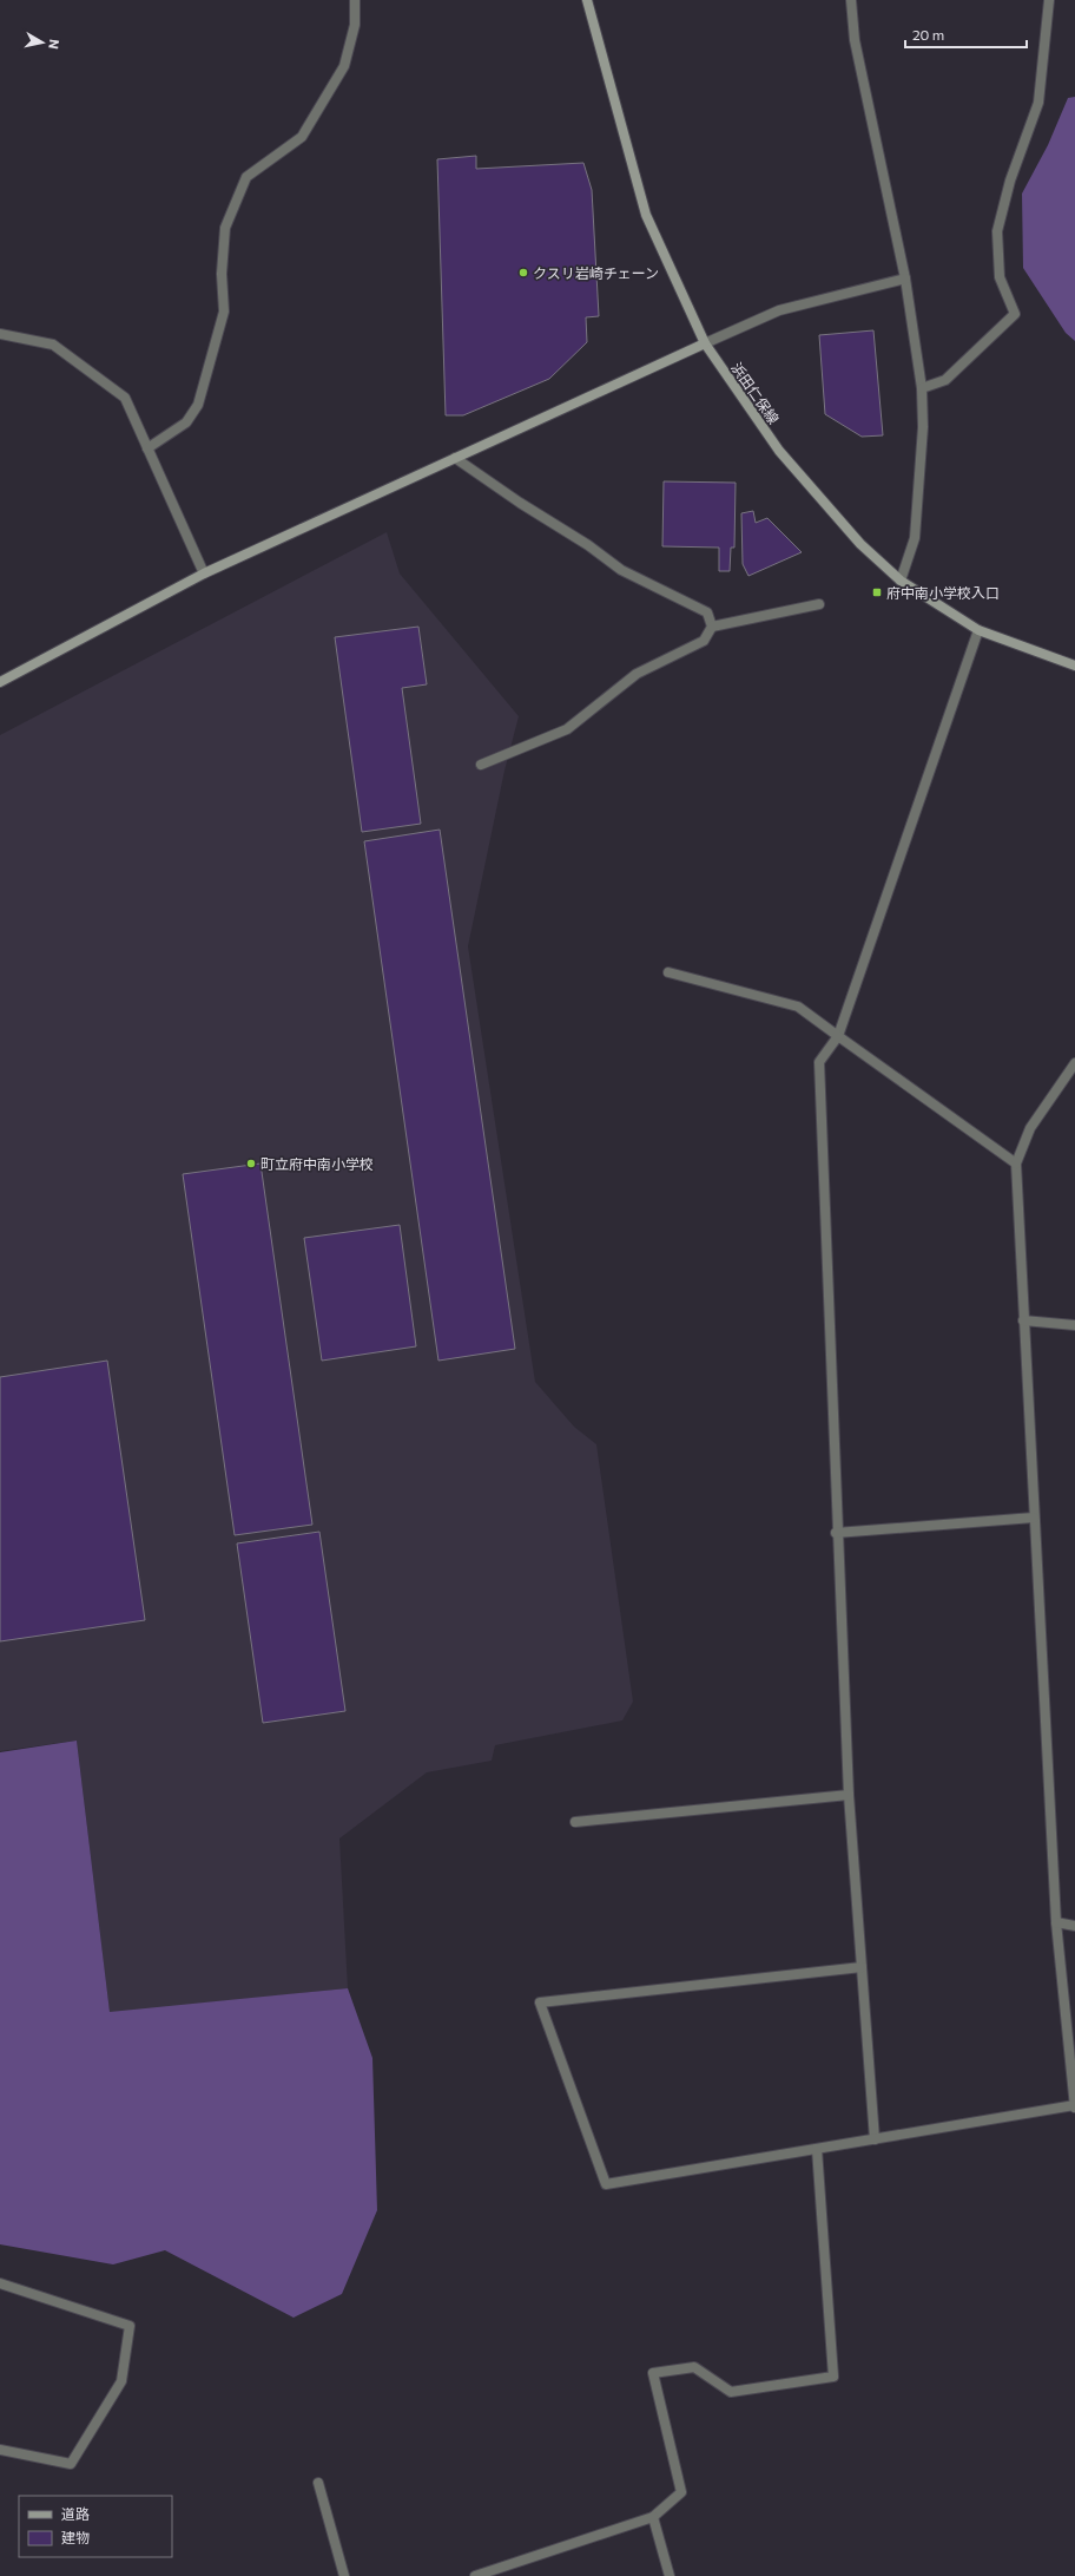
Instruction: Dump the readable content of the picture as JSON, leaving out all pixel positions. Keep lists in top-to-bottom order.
{
  "streets": {
    "main road": ["浜田仁保線"]
  },
  "places": {
    "other": ["クスリ岩崎チェーン", "町立府中南小学校"],
    "transit": ["府中南小学校入口"]
  },
  "legend": ["道路", "建物"],
  "scale_bar": "20 m",
  "north": "right"
}
